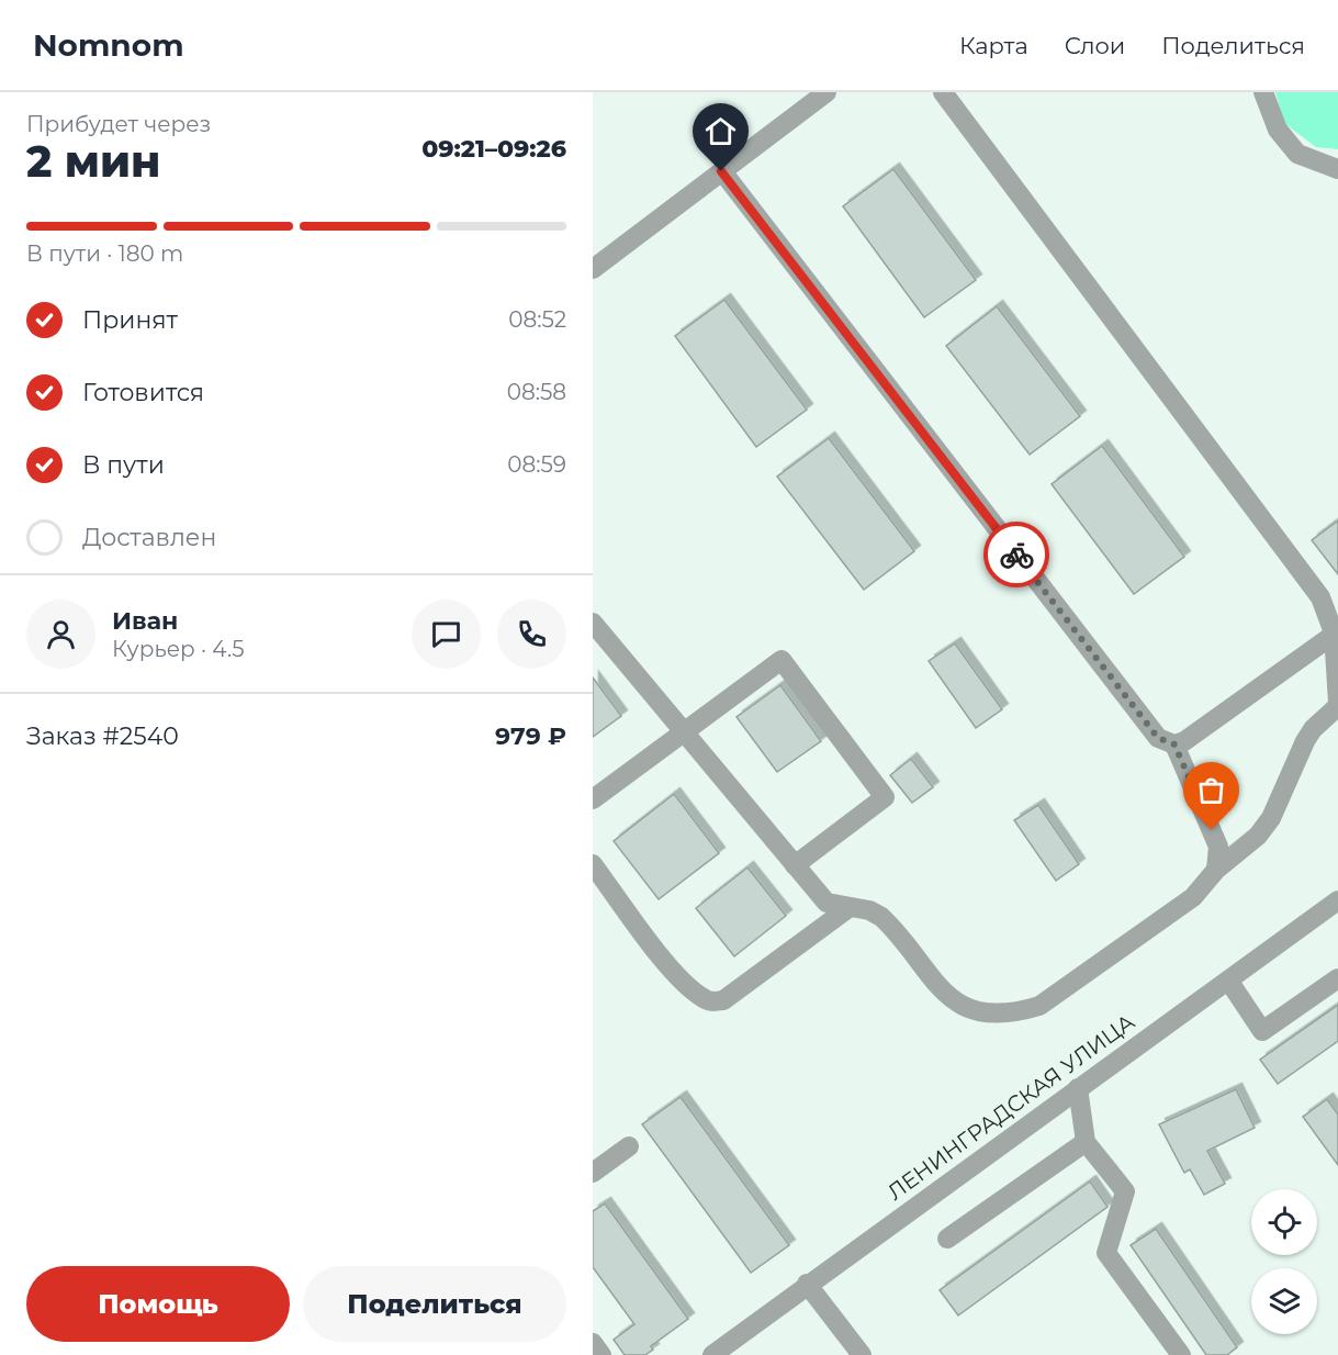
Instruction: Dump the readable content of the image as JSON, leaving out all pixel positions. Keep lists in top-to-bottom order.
{
  "streets": {
    "street": ["ЛЕНИНГРАДСКАЯ УЛИЦА"]
  },
  "page": {
    "header": "Nomnom",
    "nav": ["Карта", "Слои", "Поделиться"],
    "heading": ["2 мин", "Прибудет через", "09:21–09:26"],
    "panel": [
      "Иван",
      "Курьер · 4.5",
      "Заказ #2540",
      "979 ₽"
    ],
    "bar": "В пути · 180 m",
    "list": [
      ["Принят", "08:52"],
      ["Готовится", "08:58"],
      ["В пути", "08:59"],
      "Доставлен"
    ],
    "buttons": ["Помощь", "Поделиться"]
  }
}
